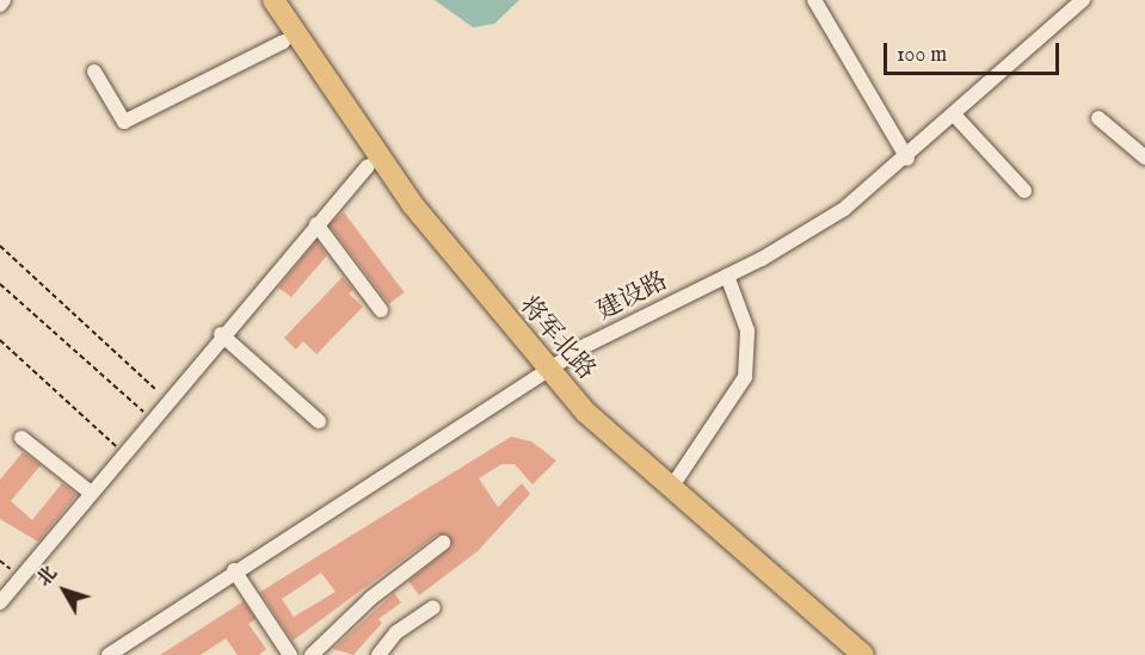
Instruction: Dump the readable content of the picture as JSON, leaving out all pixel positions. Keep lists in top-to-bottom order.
{
  "streets": {
    "highway": ["将军北路"],
    "street": ["建设路"]
  },
  "crossings": [
    ["建设路", "将军北路"]
  ],
  "scale_bar": "100 m",
  "north": "top left"
}
